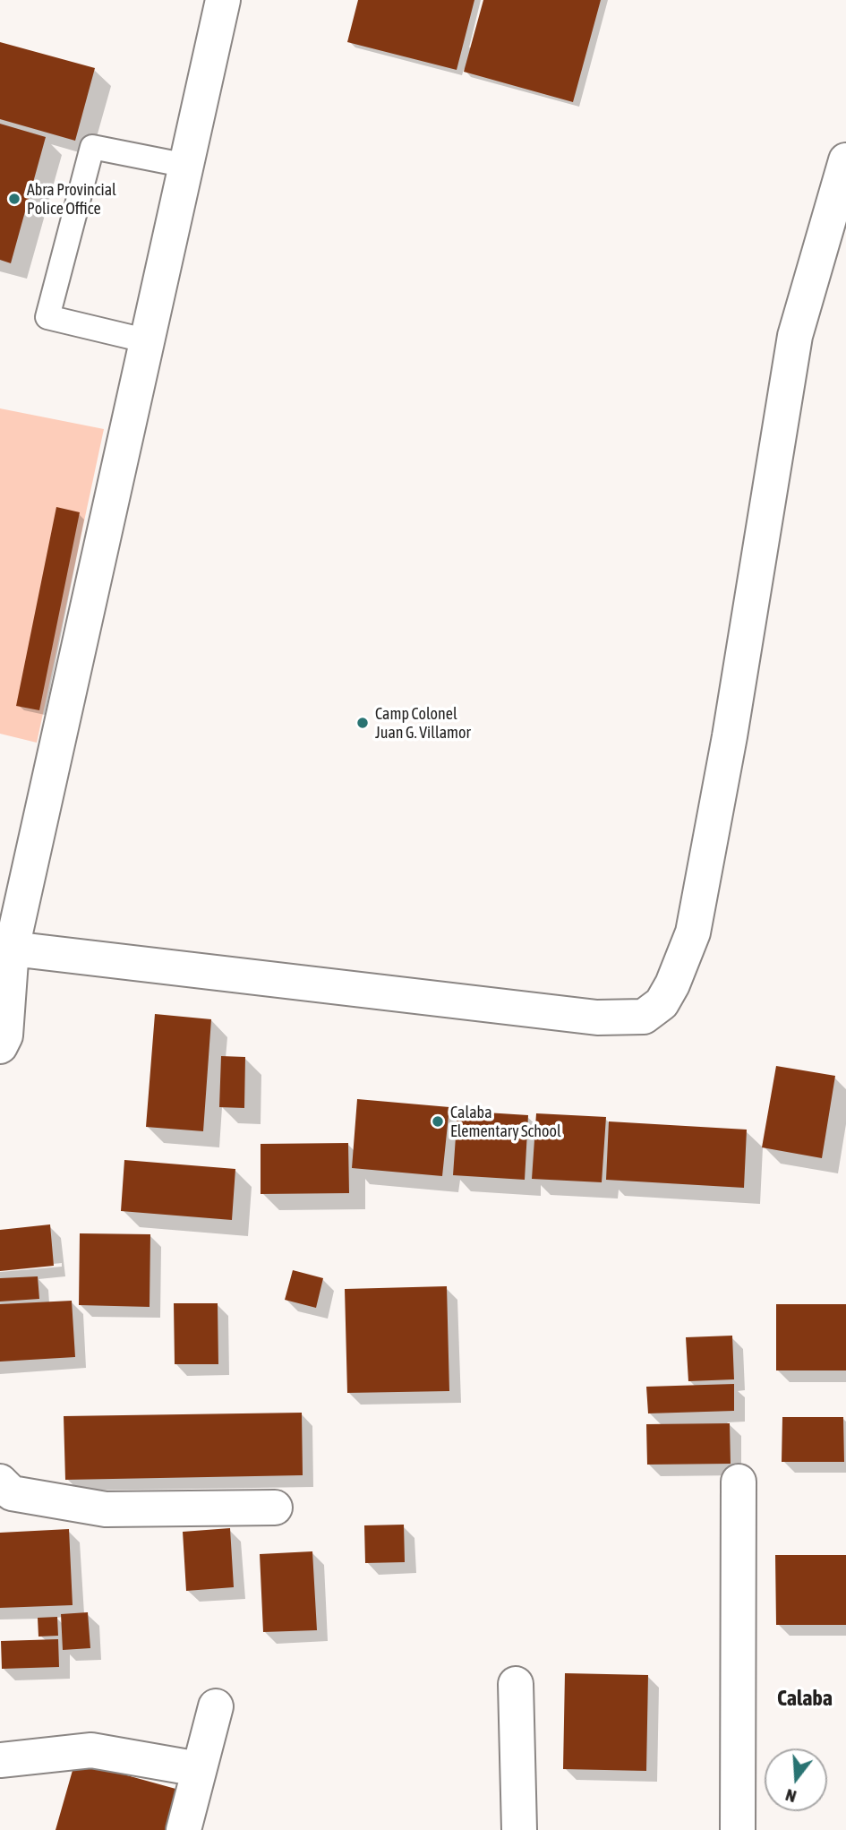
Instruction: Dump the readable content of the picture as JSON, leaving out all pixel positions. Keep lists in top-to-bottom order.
{
  "districts": ["Calaba"],
  "places": ["Abra Provincial Police Office", "Camp Colonel Juan G. Villamor", "Calaba Elementary School"],
  "north": "bottom"
}
